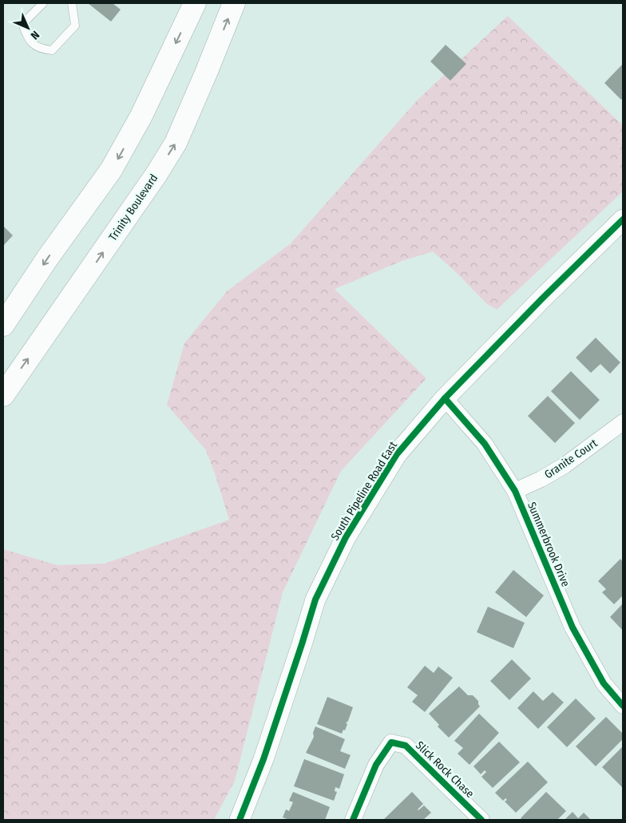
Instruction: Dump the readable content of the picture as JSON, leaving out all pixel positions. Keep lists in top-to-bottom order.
{
  "streets": {
    "main road": ["Trinity Boulevard"],
    "street": [
      "Granite Court",
      "South Pipeline Road East",
      "Summerbrook Drive",
      "Slick Rock Chase"
    ]
  },
  "crossings": [
    ["Granite Court", "Summerbrook Drive"],
    ["South Pipeline Road East", "Summerbrook Drive"]
  ],
  "north": "bottom right"
}
